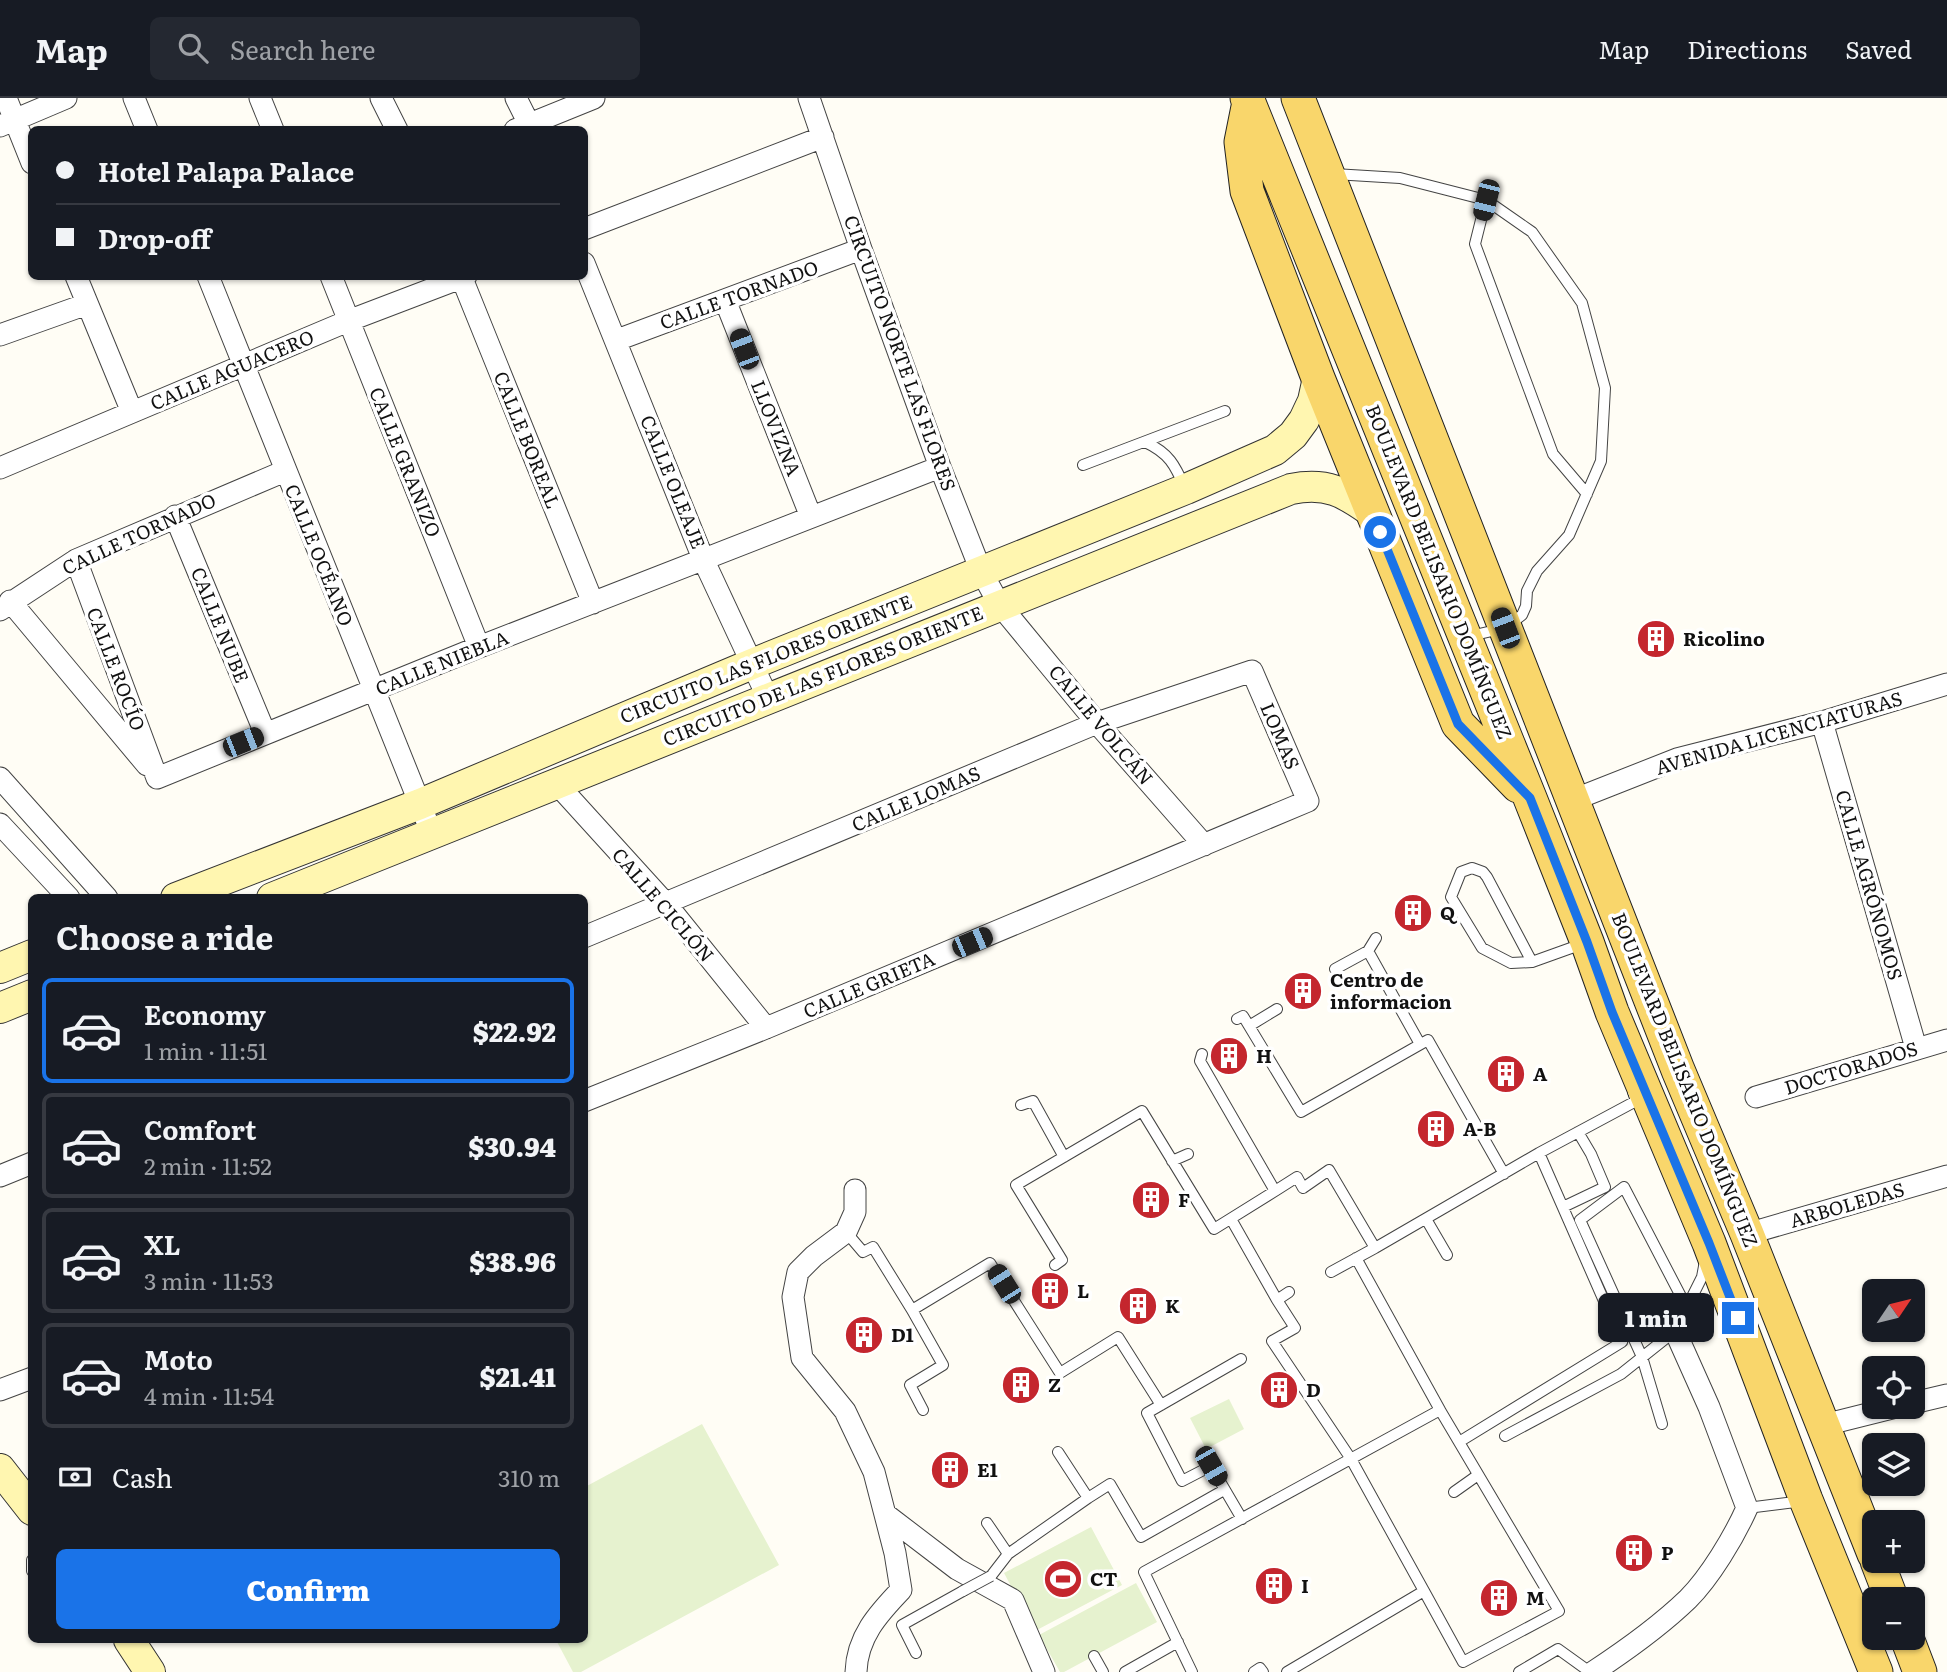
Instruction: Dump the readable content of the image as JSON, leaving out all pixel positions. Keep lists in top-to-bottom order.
{
  "streets": {
    "main road": ["BOULEVARD BELISARIO DOMÍNGUEZ", "CIRCUITO LAS FLORES ORIENTE", "CIRCUITO DE LAS FLORES ORIENTE"],
    "street": [
      "CALLE TORNADO",
      "CIRCUITO NORTE LAS FLORES",
      "CALLE AGUACERO",
      "LLOVIZNA",
      "CALLE BOREAL",
      "CALLE GRANIZO",
      "CALLE OLEAJE",
      "CALLE OCÉANO",
      "CALLE NUBE",
      "CALLE NIEBLA",
      "CALLE ROCÍO",
      "CALLE VOLCÁN",
      "AVENIDA LICENCIATURAS",
      "LOMAS",
      "CALLE LOMAS",
      "CALLE AGRÓNOMOS",
      "CALLE CICLÓN",
      "CALLE GRIETA",
      "DOCTORADOS",
      "ARBOLEDAS"
    ]
  },
  "crossings": [
    ["CALLE TORNADO", "CIRCUITO NORTE LAS FLORES"],
    ["CALLE TORNADO", "LLOVIZNA"],
    ["CALLE TORNADO", "CALLE OLEAJE"],
    ["CALLE TORNADO", "CALLE OCÉANO"],
    ["CALLE TORNADO", "CALLE NUBE"],
    ["CALLE TORNADO", "CALLE ROCÍO"],
    ["CIRCUITO NORTE LAS FLORES", "CIRCUITO LAS FLORES ORIENTE"],
    ["CIRCUITO NORTE LAS FLORES", "CALLE NIEBLA"],
    ["CIRCUITO NORTE LAS FLORES", "CIRCUITO DE LAS FLORES ORIENTE"],
    ["CIRCUITO NORTE LAS FLORES", "CALLE VOLCÁN"],
    ["CALLE AGUACERO", "CALLE GRANIZO"],
    ["CALLE AGUACERO", "CALLE OCÉANO"],
    ["LLOVIZNA", "CALLE NIEBLA"],
    ["CALLE BOREAL", "CALLE NIEBLA"],
    ["CALLE GRANIZO", "CALLE NIEBLA"],
    ["CALLE OLEAJE", "CIRCUITO LAS FLORES ORIENTE"],
    ["CALLE OLEAJE", "CALLE NIEBLA"],
    ["CALLE OLEAJE", "CIRCUITO DE LAS FLORES ORIENTE"],
    ["CALLE OCÉANO", "CIRCUITO LAS FLORES ORIENTE"],
    ["CALLE OCÉANO", "CALLE NIEBLA"],
    ["CALLE OCÉANO", "CIRCUITO DE LAS FLORES ORIENTE"],
    ["BOULEVARD BELISARIO DOMÍNGUEZ", "AVENIDA LICENCIATURAS"],
    ["BOULEVARD BELISARIO DOMÍNGUEZ", "ARBOLEDAS"],
    ["CALLE NUBE", "CALLE NIEBLA"],
    ["CALLE NIEBLA", "CALLE ROCÍO"],
    ["CIRCUITO DE LAS FLORES ORIENTE", "CALLE VOLCÁN"],
    ["CIRCUITO DE LAS FLORES ORIENTE", "CALLE CICLÓN"],
    ["CALLE VOLCÁN", "CALLE LOMAS"],
    ["CALLE VOLCÁN", "CALLE GRIETA"],
    ["AVENIDA LICENCIATURAS", "CALLE AGRÓNOMOS"],
    ["LOMAS", "CALLE LOMAS"],
    ["LOMAS", "CALLE GRIETA"],
    ["CALLE LOMAS", "CALLE CICLÓN"],
    ["CALLE AGRÓNOMOS", "DOCTORADOS"],
    ["CALLE CICLÓN", "CALLE GRIETA"]
  ],
  "places": {
    "building": [
      "Ricolino",
      "Q",
      "Centro de informacion",
      "H",
      "A",
      "A-B",
      "F",
      "L",
      "K",
      "D1",
      "Z",
      "D",
      "E1",
      "P",
      "I",
      "M"
    ],
    "sports": ["CT"]
  },
  "north": "top right",
  "page": {
    "header": "Map",
    "search": "Search here",
    "nav": ["Map", "Directions", "Saved"],
    "banner": ["Hotel Palapa Palace", "Drop-off"],
    "heading": "Choose a ride",
    "list": [
      {
        "name": "Economy",
        "note": "1 min · 11:51",
        "value": "$22.92"
      },
      {
        "name": "Comfort",
        "note": "2 min · 11:52",
        "value": "$30.94"
      },
      {
        "name": "XL",
        "note": "3 min · 11:53",
        "value": "$38.96"
      },
      {
        "name": "Moto",
        "note": "4 min · 11:54",
        "value": "$21.41"
      }
    ],
    "map_buttons": ["+", "−"],
    "bubble": "1 min",
    "pay": ["Cash", "310 m"],
    "buttons": "Confirm"
  }
}
